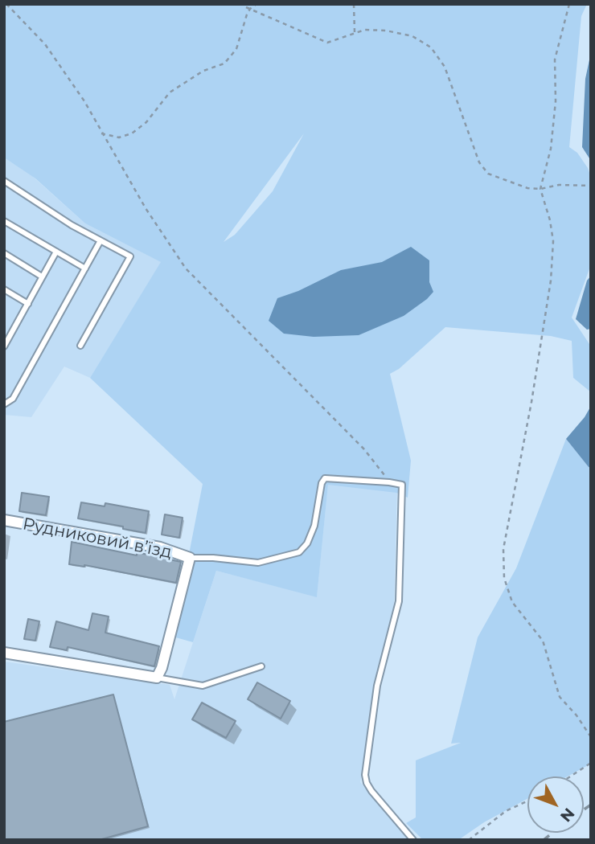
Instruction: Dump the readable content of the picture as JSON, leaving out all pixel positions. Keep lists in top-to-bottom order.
{
  "streets": {
    "street": ["Рудниковий в’їзд"]
  },
  "north": "bottom right"
}
